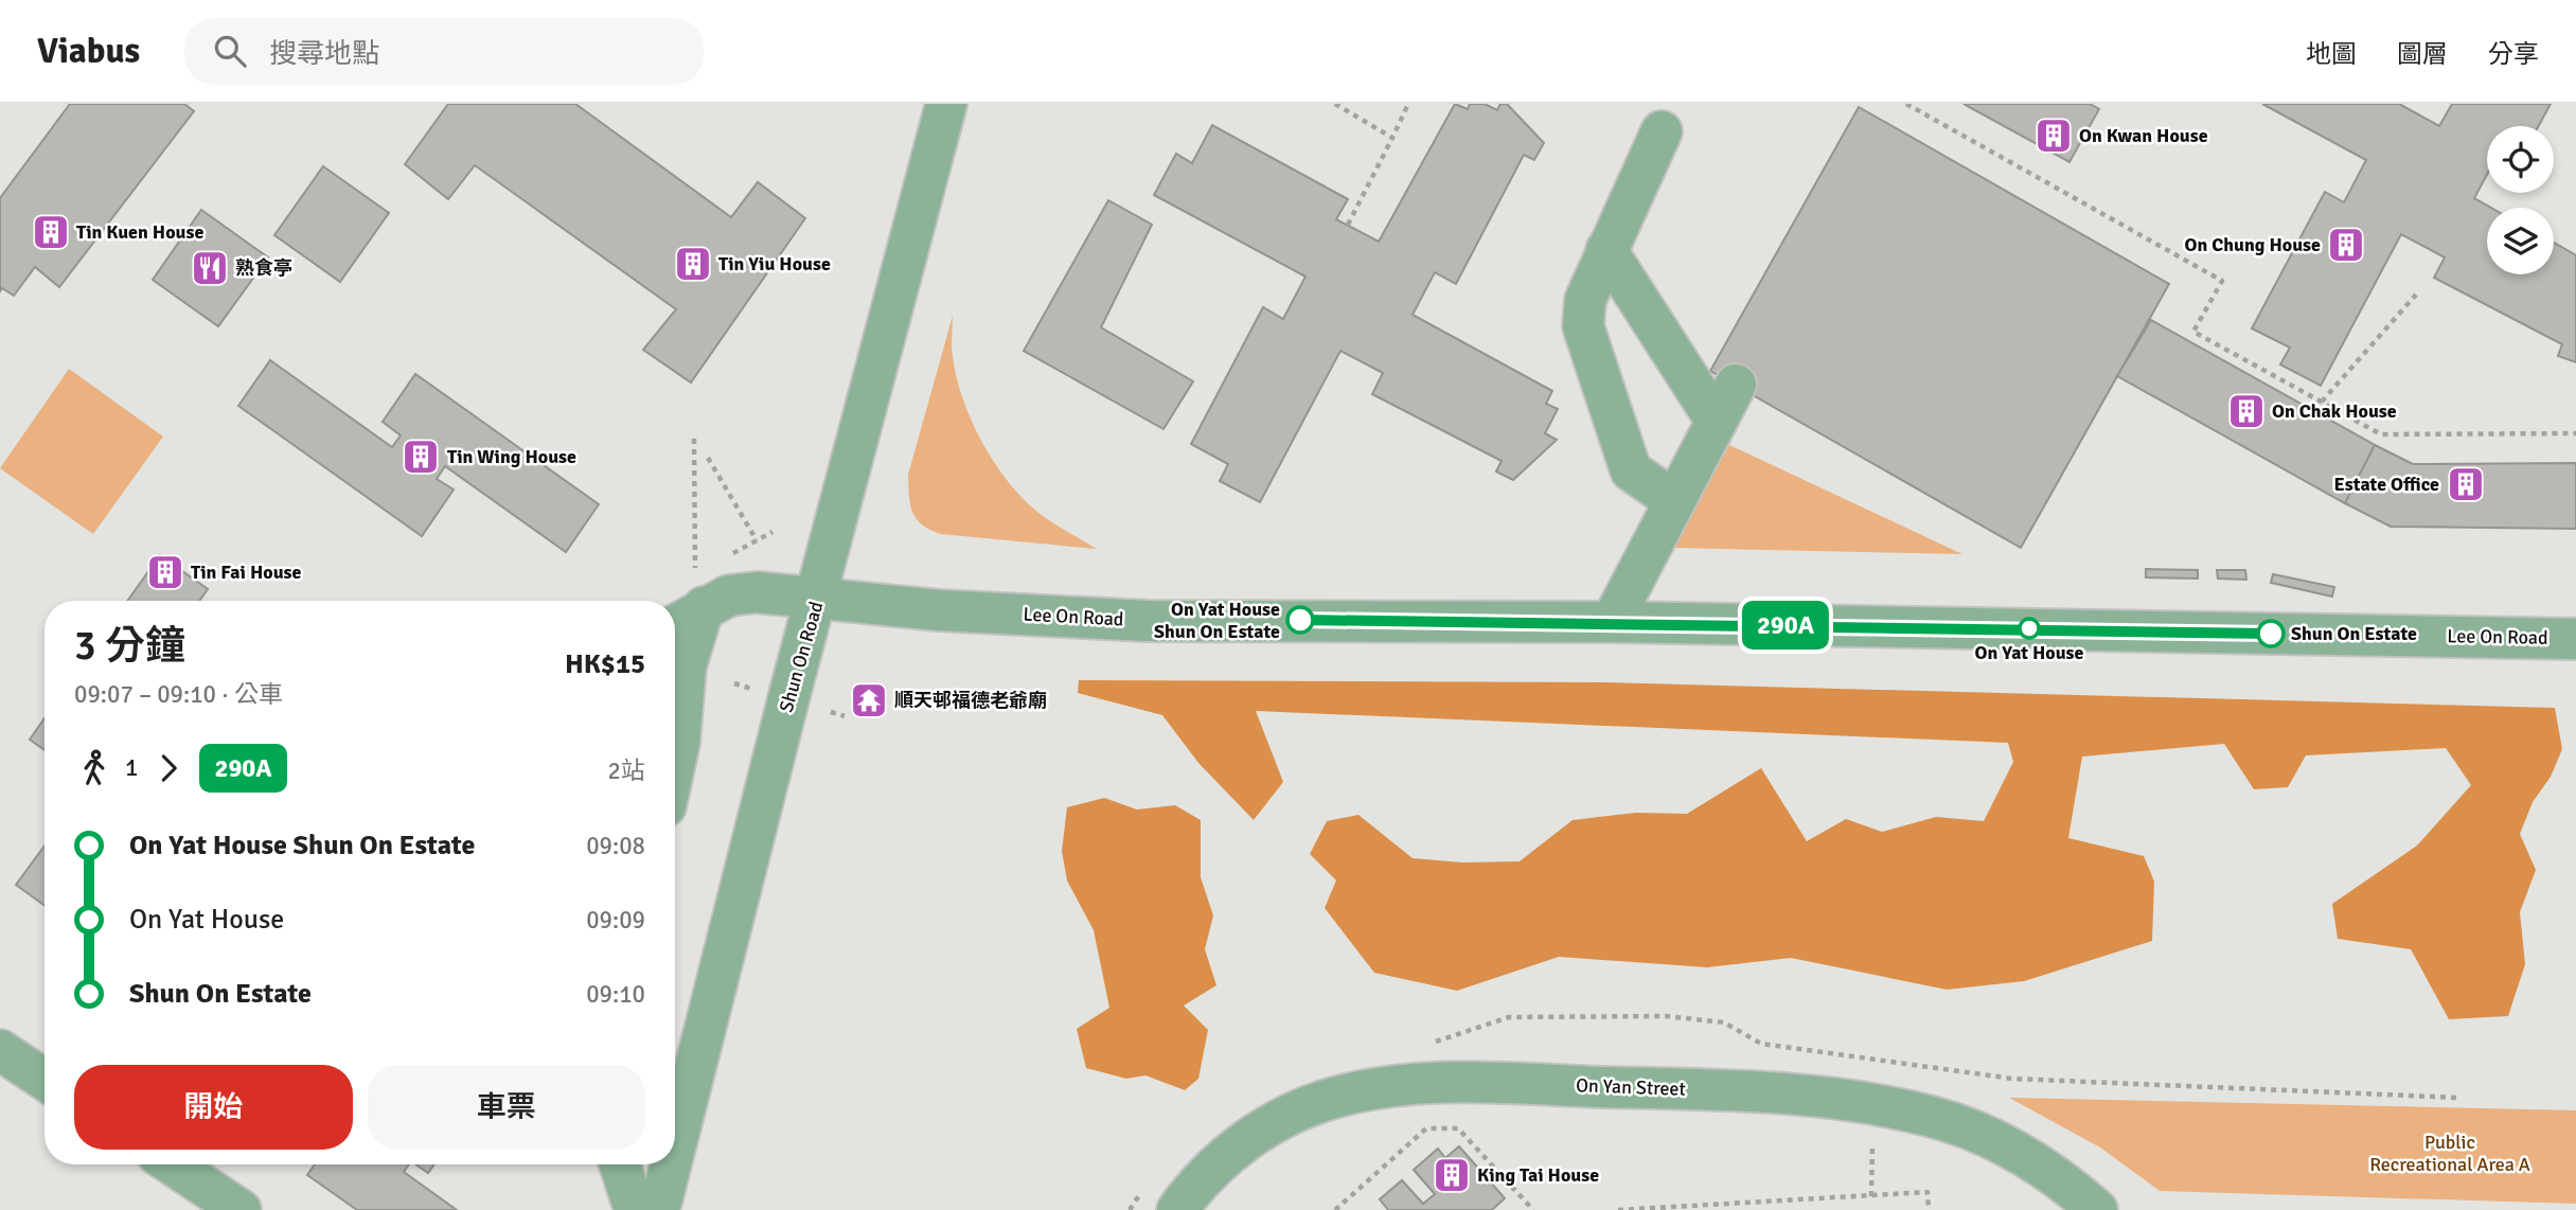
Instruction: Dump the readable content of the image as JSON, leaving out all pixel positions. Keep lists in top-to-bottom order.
{
  "streets": {
    "street": ["Lee On Road", "Shun On Road", "On Yan Street"]
  },
  "crossings": [
    ["Lee On Road", "Shun On Road"]
  ],
  "parks": ["Public Recreational Area A"],
  "places": {
    "building": [
      "On Kwan House",
      "Tin Kuen House",
      "On Chung House",
      "Tin Yiu House",
      "On Chak House",
      "Tin Wing House",
      "Estate Office",
      "Tin Fai House",
      "King Tai House"
    ],
    "restaurant": ["熟食亭"],
    "other": ["On Yat House Shun On Estate", "On Yat House", "Shun On Estate"],
    "temple": ["順天邨福德老爺廟"]
  },
  "lines": ["bus line 290A"],
  "page": {
    "header": "Viabus",
    "search": "搜尋地點",
    "nav": ["地圖", "圖層", "分享"],
    "on_map": "290A",
    "heading": ["3 分鐘", "09:07 – 09:10 · 公車", "HK$15"],
    "legs": ["1", "290A", "2站"],
    "list": [
      {
        "name": "On Yat House Shun On Estate",
        "value": "09:08"
      },
      {
        "name": "On Yat House",
        "value": "09:09"
      },
      {
        "name": "Shun On Estate",
        "value": "09:10"
      }
    ],
    "buttons": ["開始", "車票"]
  }
}
